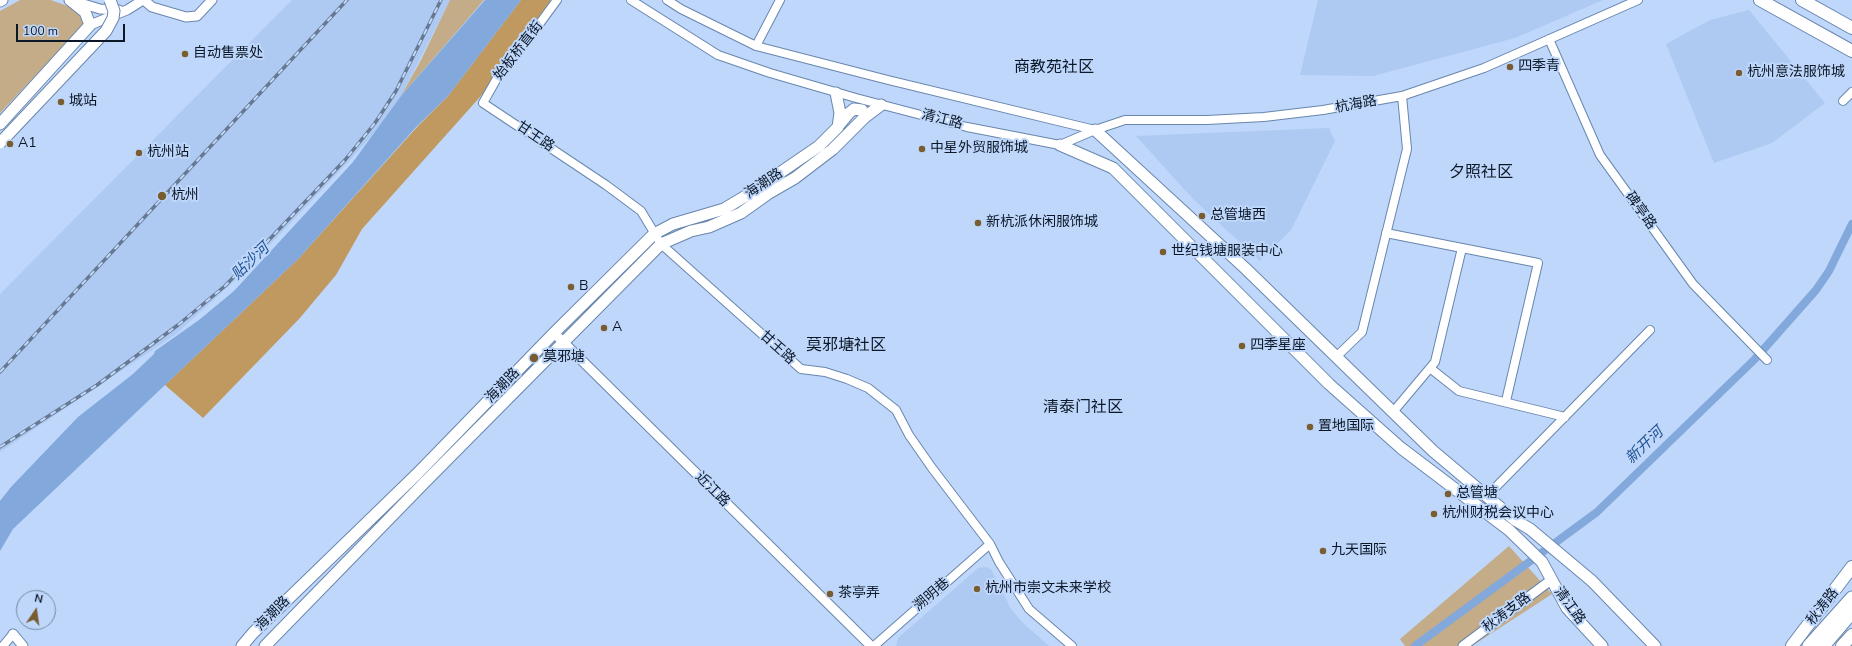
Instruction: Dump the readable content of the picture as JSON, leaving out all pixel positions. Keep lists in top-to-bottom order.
{
  "streets": {
    "main road": ["清江路", "海潮路", "秋涛路"],
    "street": [
      "始板桥直街",
      "杭海路",
      "甘王路",
      "碑亭路",
      "近江路",
      "溯明巷",
      "秋涛支路"
    ]
  },
  "crossings": [
    ["始板桥直街", "甘王路"],
    ["杭海路", "清江路"],
    ["杭海路", "碑亭路"],
    ["清江路", "海潮路"],
    ["清江路", "秋涛支路"],
    ["甘王路", "海潮路"],
    ["甘王路", "溯明巷"],
    ["海潮路", "近江路"]
  ],
  "districts": [
    "商教苑社区",
    "夕照社区",
    "莫邪塘社区",
    "清泰门社区"
  ],
  "water": ["贴沙河", "新开河"],
  "places": [
    "自动售票处",
    "四季青",
    "杭州意法服饰城",
    "城站",
    "A1",
    "中星外贸服饰城",
    "杭州站",
    "杭州",
    "总管塘西",
    "新杭派休闲服饰城",
    "世纪钱塘服装中心",
    "B",
    "A",
    "四季星座",
    "莫邪塘",
    "置地国际",
    "总管塘",
    "杭州财税会议中心",
    "九天国际",
    "杭州市崇文未来学校",
    "茶亭弄"
  ],
  "scale_bar": "100 m",
  "north": "top"
}
